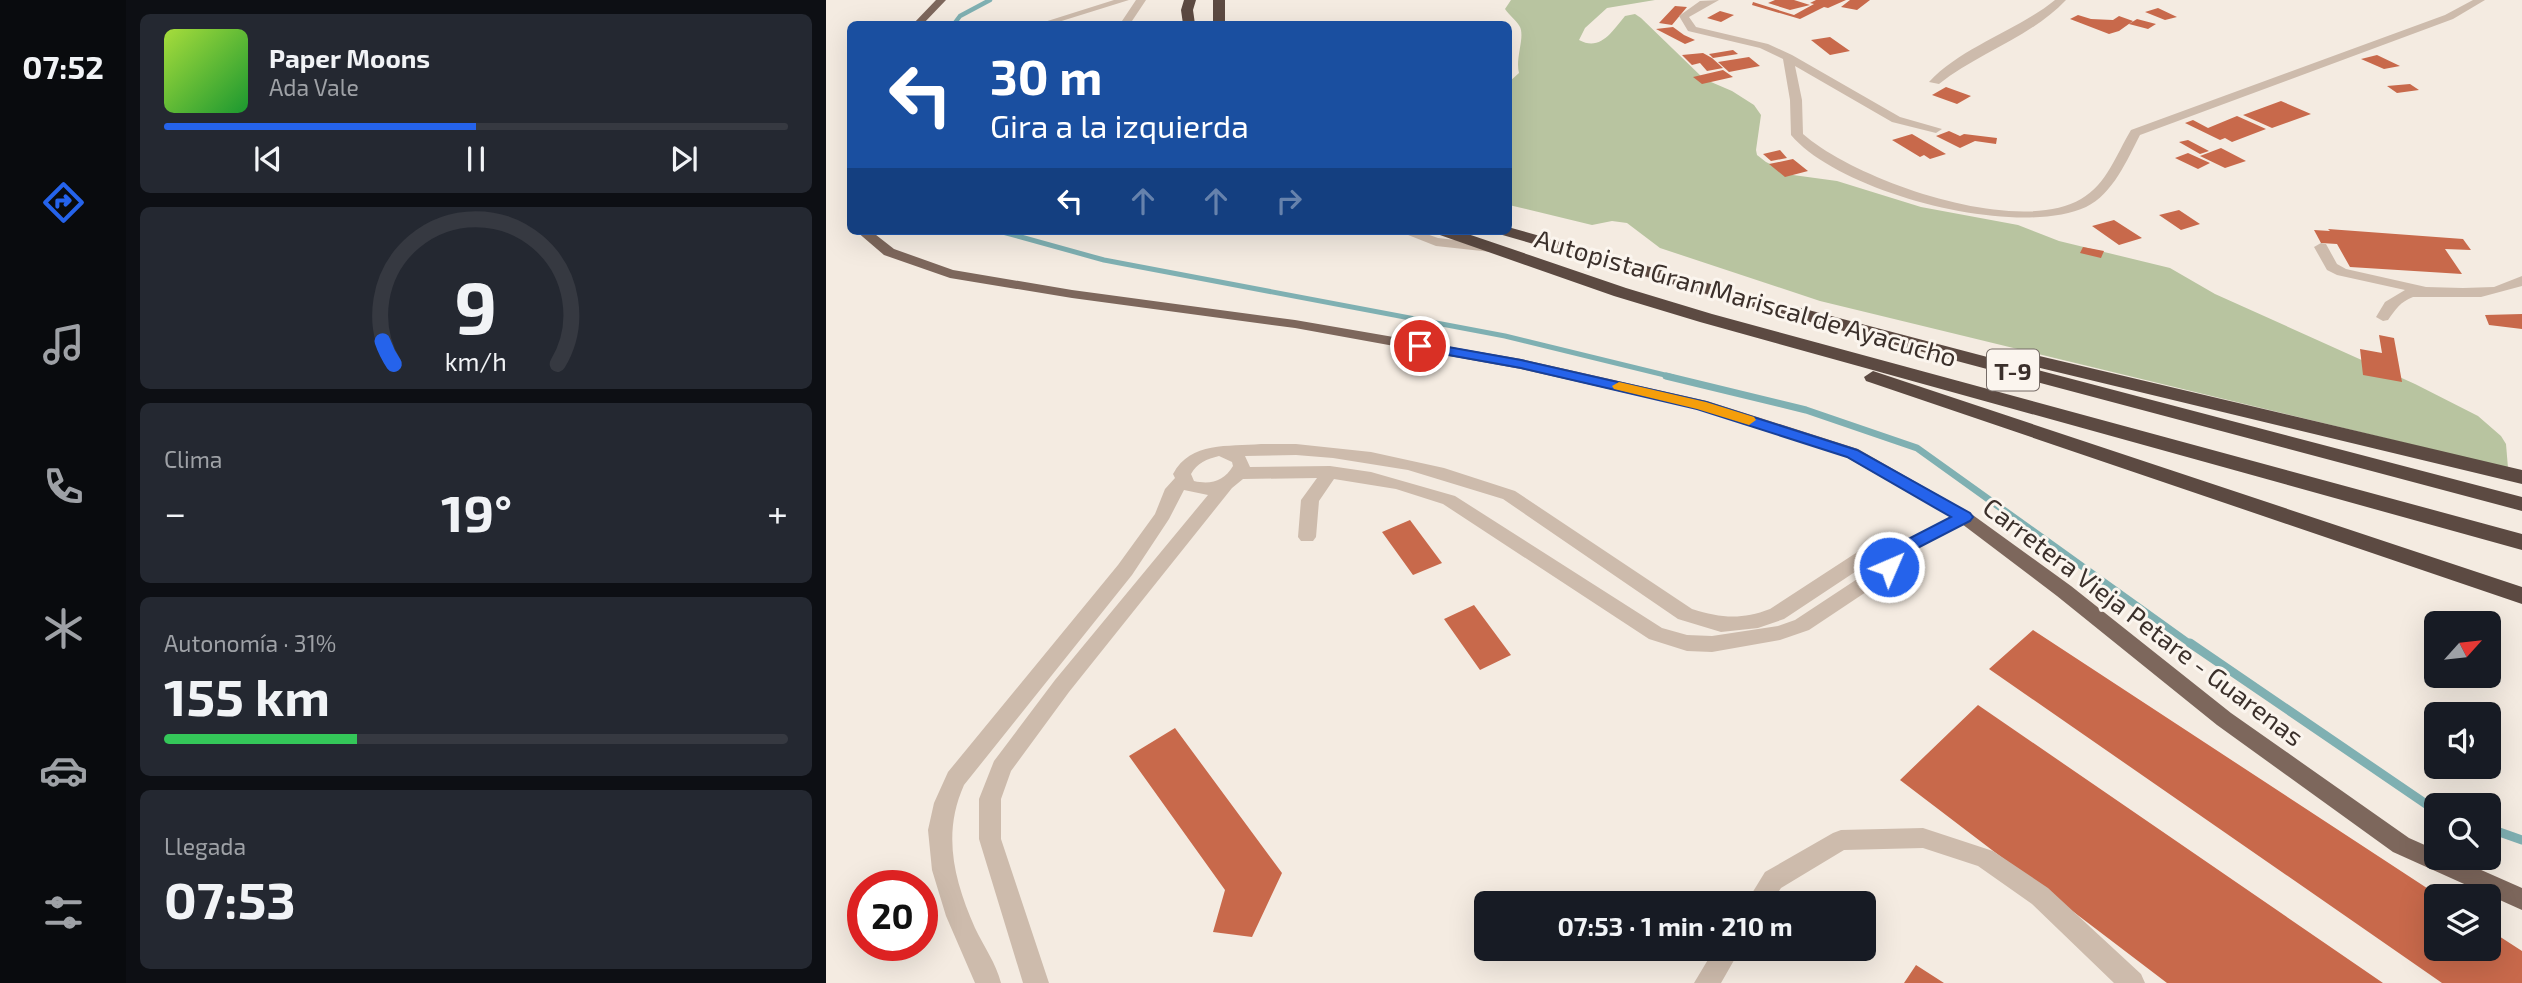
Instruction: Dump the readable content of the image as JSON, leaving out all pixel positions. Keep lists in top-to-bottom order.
{
  "streets": {
    "highway": ["Autopista Gran Mariscal de Ayacucho", "T-9"],
    "main road": ["Carretera Vieja Petare - Guarenas"]
  },
  "north": "top right",
  "page": {
    "tabs": "07:52",
    "turn": ["30 m", "Gira a la izquierda"],
    "song": ["Paper Moons", "Ada Vale"],
    "tile": [
      "Clima",
      ["Autonomía · 31%", "155 km"],
      ["Llegada", "07:53"]
    ],
    "heat": ["−", "19°", "+"],
    "limit": "20",
    "trip": "07:53 · 1 min · 210 m",
    "gauge": ["9", "km/h"]
  }
}
